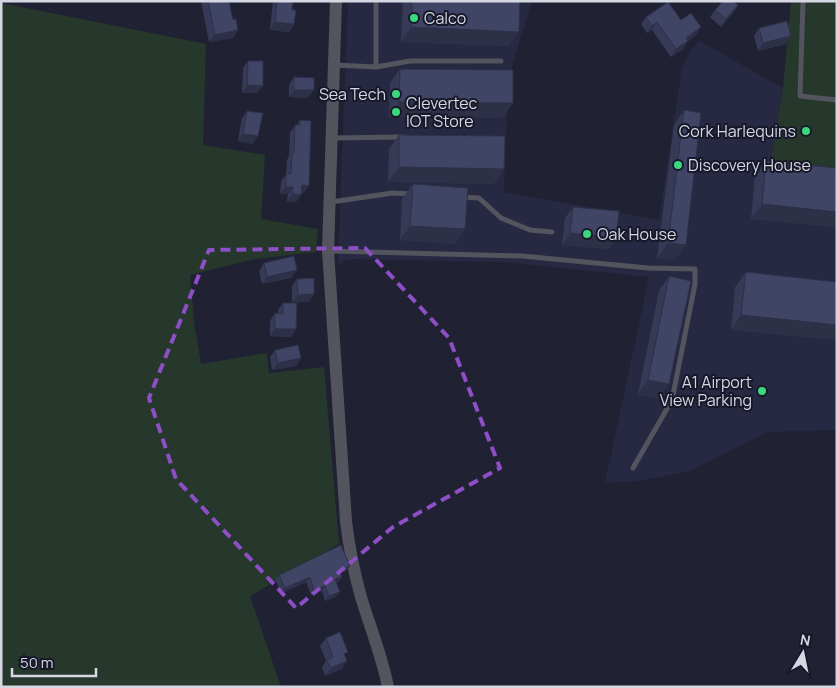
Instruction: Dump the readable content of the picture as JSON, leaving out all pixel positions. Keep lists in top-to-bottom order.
{
  "places": [
    "Calco",
    "Sea Tech",
    "Clevertec IOT Store",
    "Cork Harlequins",
    "Discovery House",
    "Oak House",
    "A1 Airport View Parking"
  ],
  "scale_bar": "50 m",
  "north": "top"
}
